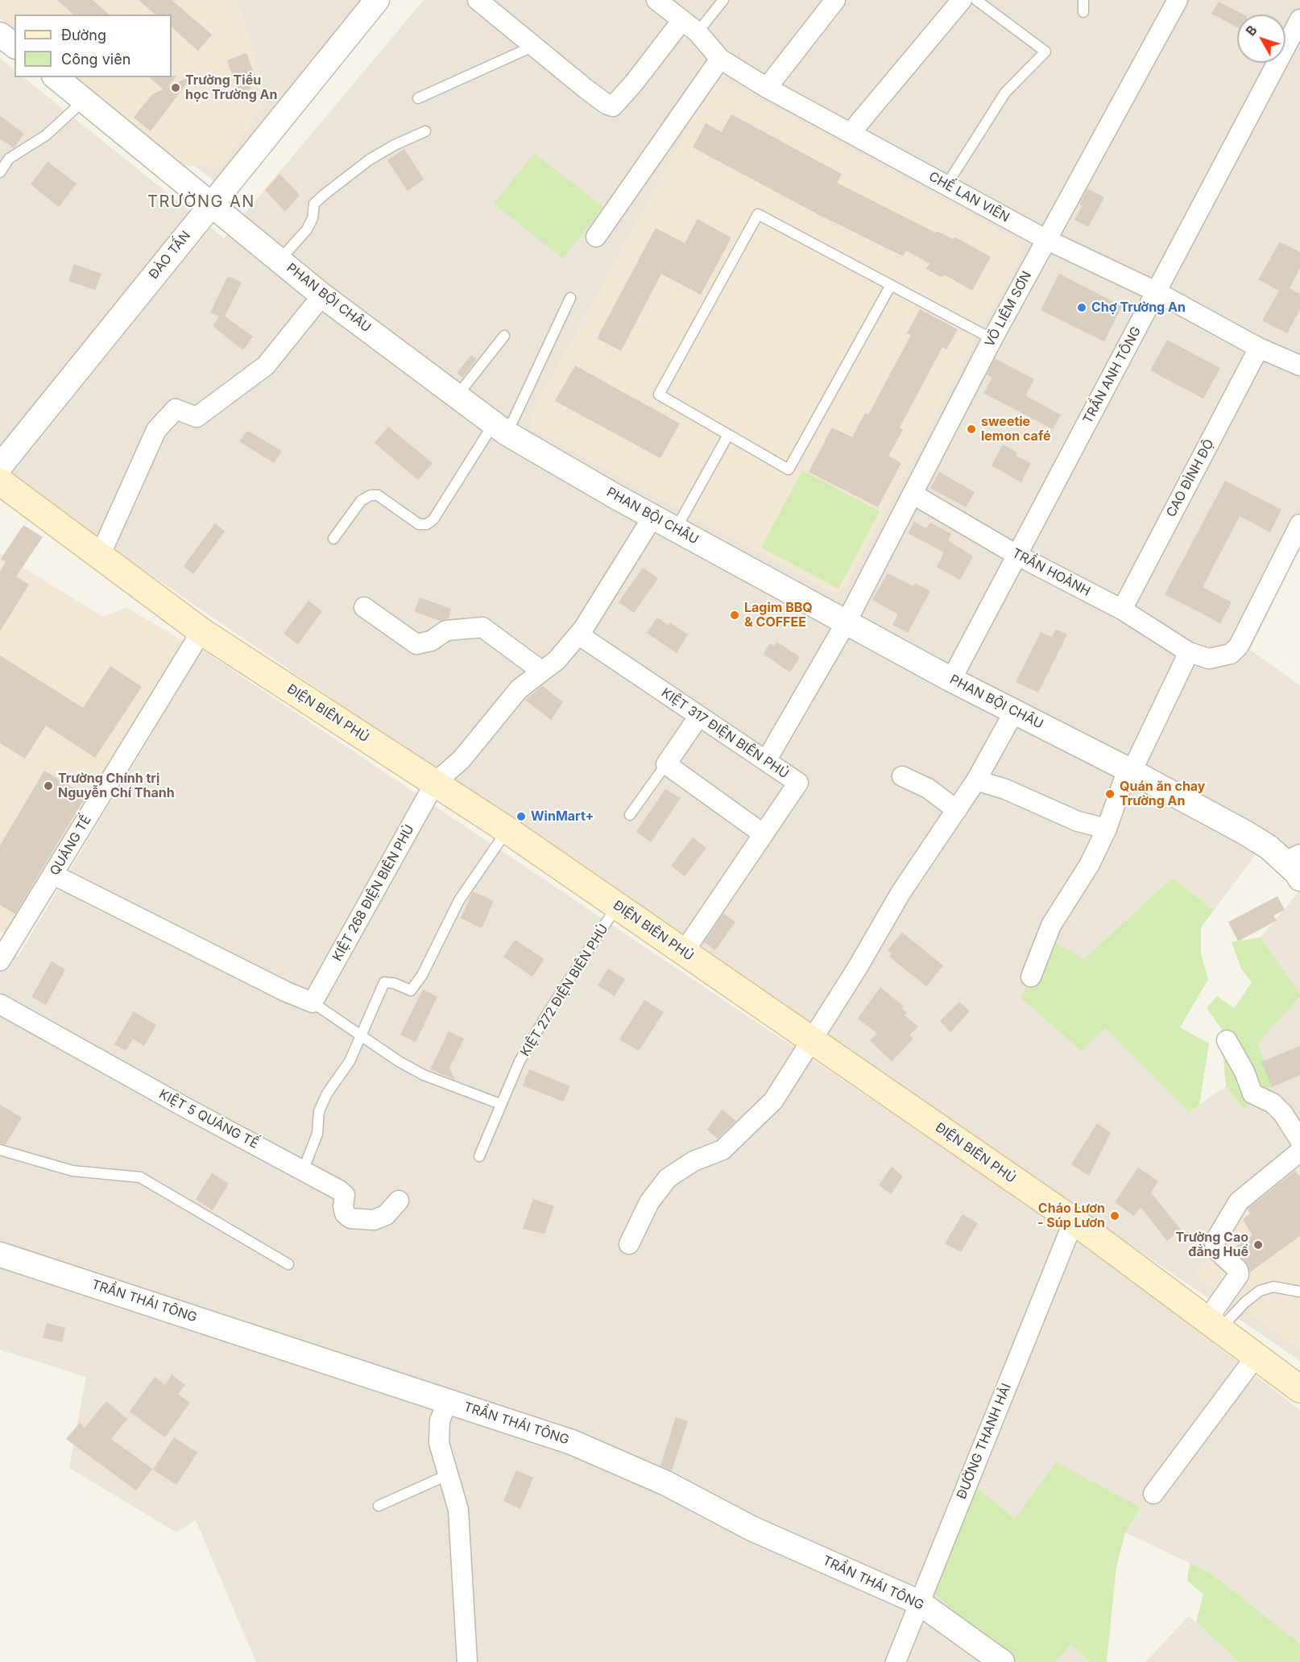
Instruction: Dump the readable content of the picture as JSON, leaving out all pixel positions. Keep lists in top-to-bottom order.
{
  "streets": {
    "main road": ["ĐIỆN BIÊN PHỦ"],
    "street": [
      "CHẾ LAN VIÊN",
      "ĐÀO TẤN",
      "PHAN BỘI CHÂU",
      "VÕ LIÊM SƠN",
      "TRẦN ANH TÔNG",
      "CAO ĐÌNH ĐỘ",
      "TRẦN HOÀNH",
      "KIỆT 317 ĐIỆN BIÊN PHỦ",
      "QUẢNG TẾ",
      "KIỆT 268 ĐIỆN BIÊN PHỦ",
      "KIỆT 5 QUẢNG TẾ",
      "TRẦN THÁI TÔNG",
      "ĐƯỜNG THANH HẢI"
    ],
    "lane": ["KIỆT 272 ĐIỆN BIÊN PHỦ"]
  },
  "crossings": [
    ["CHẾ LAN VIÊN", "VÕ LIÊM SƠN"],
    ["CHẾ LAN VIÊN", "TRẦN ANH TÔNG"],
    ["CHẾ LAN VIÊN", "CAO ĐÌNH ĐỘ"],
    ["ĐÀO TẤN", "PHAN BỘI CHÂU"],
    ["PHAN BỘI CHÂU", "VÕ LIÊM SƠN"],
    ["PHAN BỘI CHÂU", "TRẦN ANH TÔNG"],
    ["PHAN BỘI CHÂU", "KIỆT 268 ĐIỆN BIÊN PHỦ"],
    ["VÕ LIÊM SƠN", "TRẦN HOÀNH"],
    ["VÕ LIÊM SƠN", "KIỆT 317 ĐIỆN BIÊN PHỦ"],
    ["TRẦN ANH TÔNG", "TRẦN HOÀNH"],
    ["CAO ĐÌNH ĐỘ", "TRẦN HOÀNH"],
    ["ĐIỆN BIÊN PHỦ", "KIỆT 317 ĐIỆN BIÊN PHỦ"],
    ["ĐIỆN BIÊN PHỦ", "QUẢNG TẾ"],
    ["ĐIỆN BIÊN PHỦ", "KIỆT 268 ĐIỆN BIÊN PHỦ"],
    ["ĐIỆN BIÊN PHỦ", "KIỆT 272 ĐIỆN BIÊN PHỦ"],
    ["ĐIỆN BIÊN PHỦ", "ĐƯỜNG THANH HẢI"],
    ["KIỆT 317 ĐIỆN BIÊN PHỦ", "KIỆT 268 ĐIỆN BIÊN PHỦ"],
    ["TRẦN THÁI TÔNG", "ĐƯỜNG THANH HẢI"]
  ],
  "districts": ["TRƯỜNG AN"],
  "places": [
    "Trường Tiểu học Trường An",
    "Chợ Trường An",
    "sweetie lemon café",
    "Lagim BBQ & COFFEE",
    "Trường Chính trị Nguyễn Chí Thanh",
    "Quán ăn chay Trường An",
    "WinMart+",
    "Cháo Lươn - Súp Lươn",
    "Trường Cao đẳng Huế"
  ],
  "legend": ["Đường", "Công viên"],
  "north": "top left"
}
